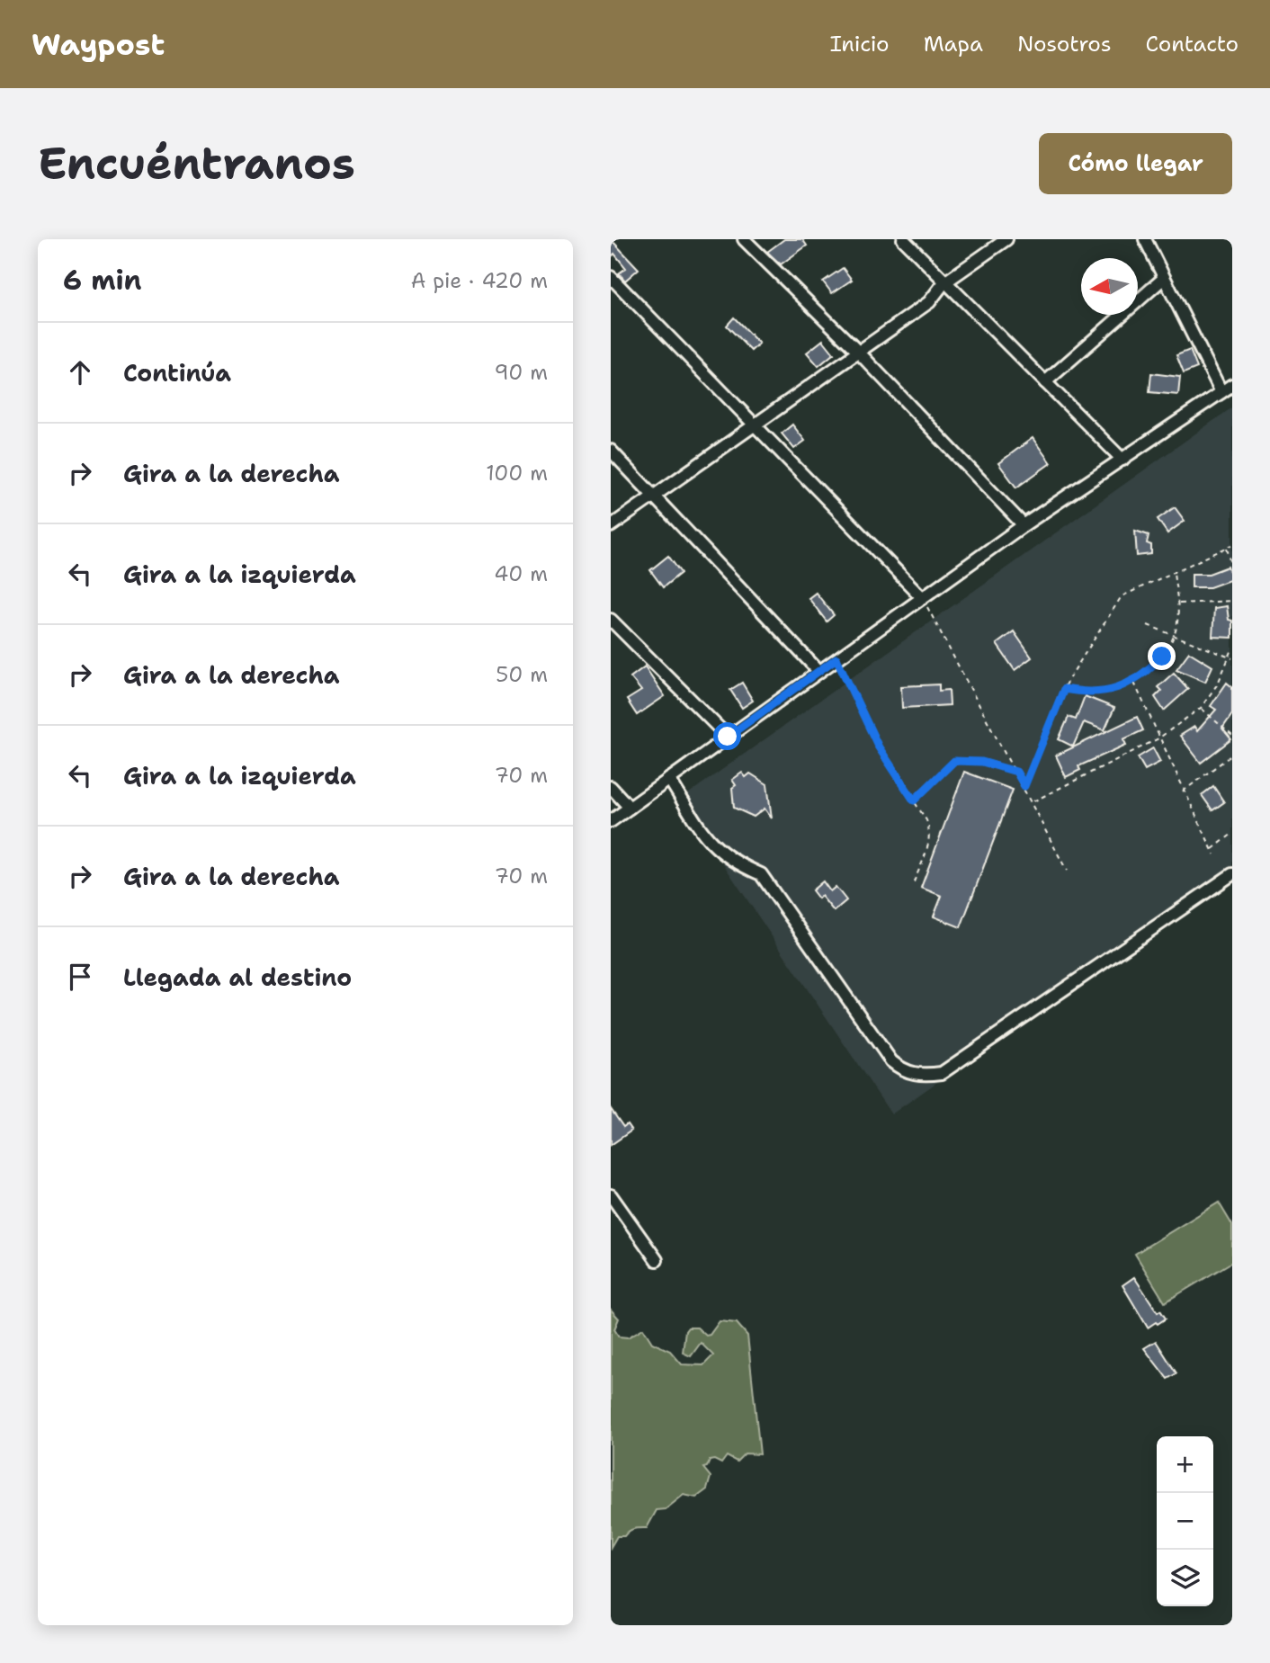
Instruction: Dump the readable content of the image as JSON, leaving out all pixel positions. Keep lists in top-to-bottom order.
{
  "north": "left",
  "page": {
    "header": "Waypost",
    "nav": [
      "Inicio",
      "Mapa",
      "Nosotros",
      "Contacto"
    ],
    "buttons": "Cómo llegar",
    "title": "Encuéntranos",
    "heading": ["6 min", "A pie · 420 m"],
    "list": [
      ["Continúa", "90 m"],
      ["Gira a la derecha", "100 m"],
      ["Gira a la izquierda", "40 m"],
      ["Gira a la derecha", "50 m"],
      ["Gira a la izquierda", "70 m"],
      ["Gira a la derecha", "70 m"],
      "Llegada al destino"
    ],
    "map_buttons": ["+", "−"]
  }
}
